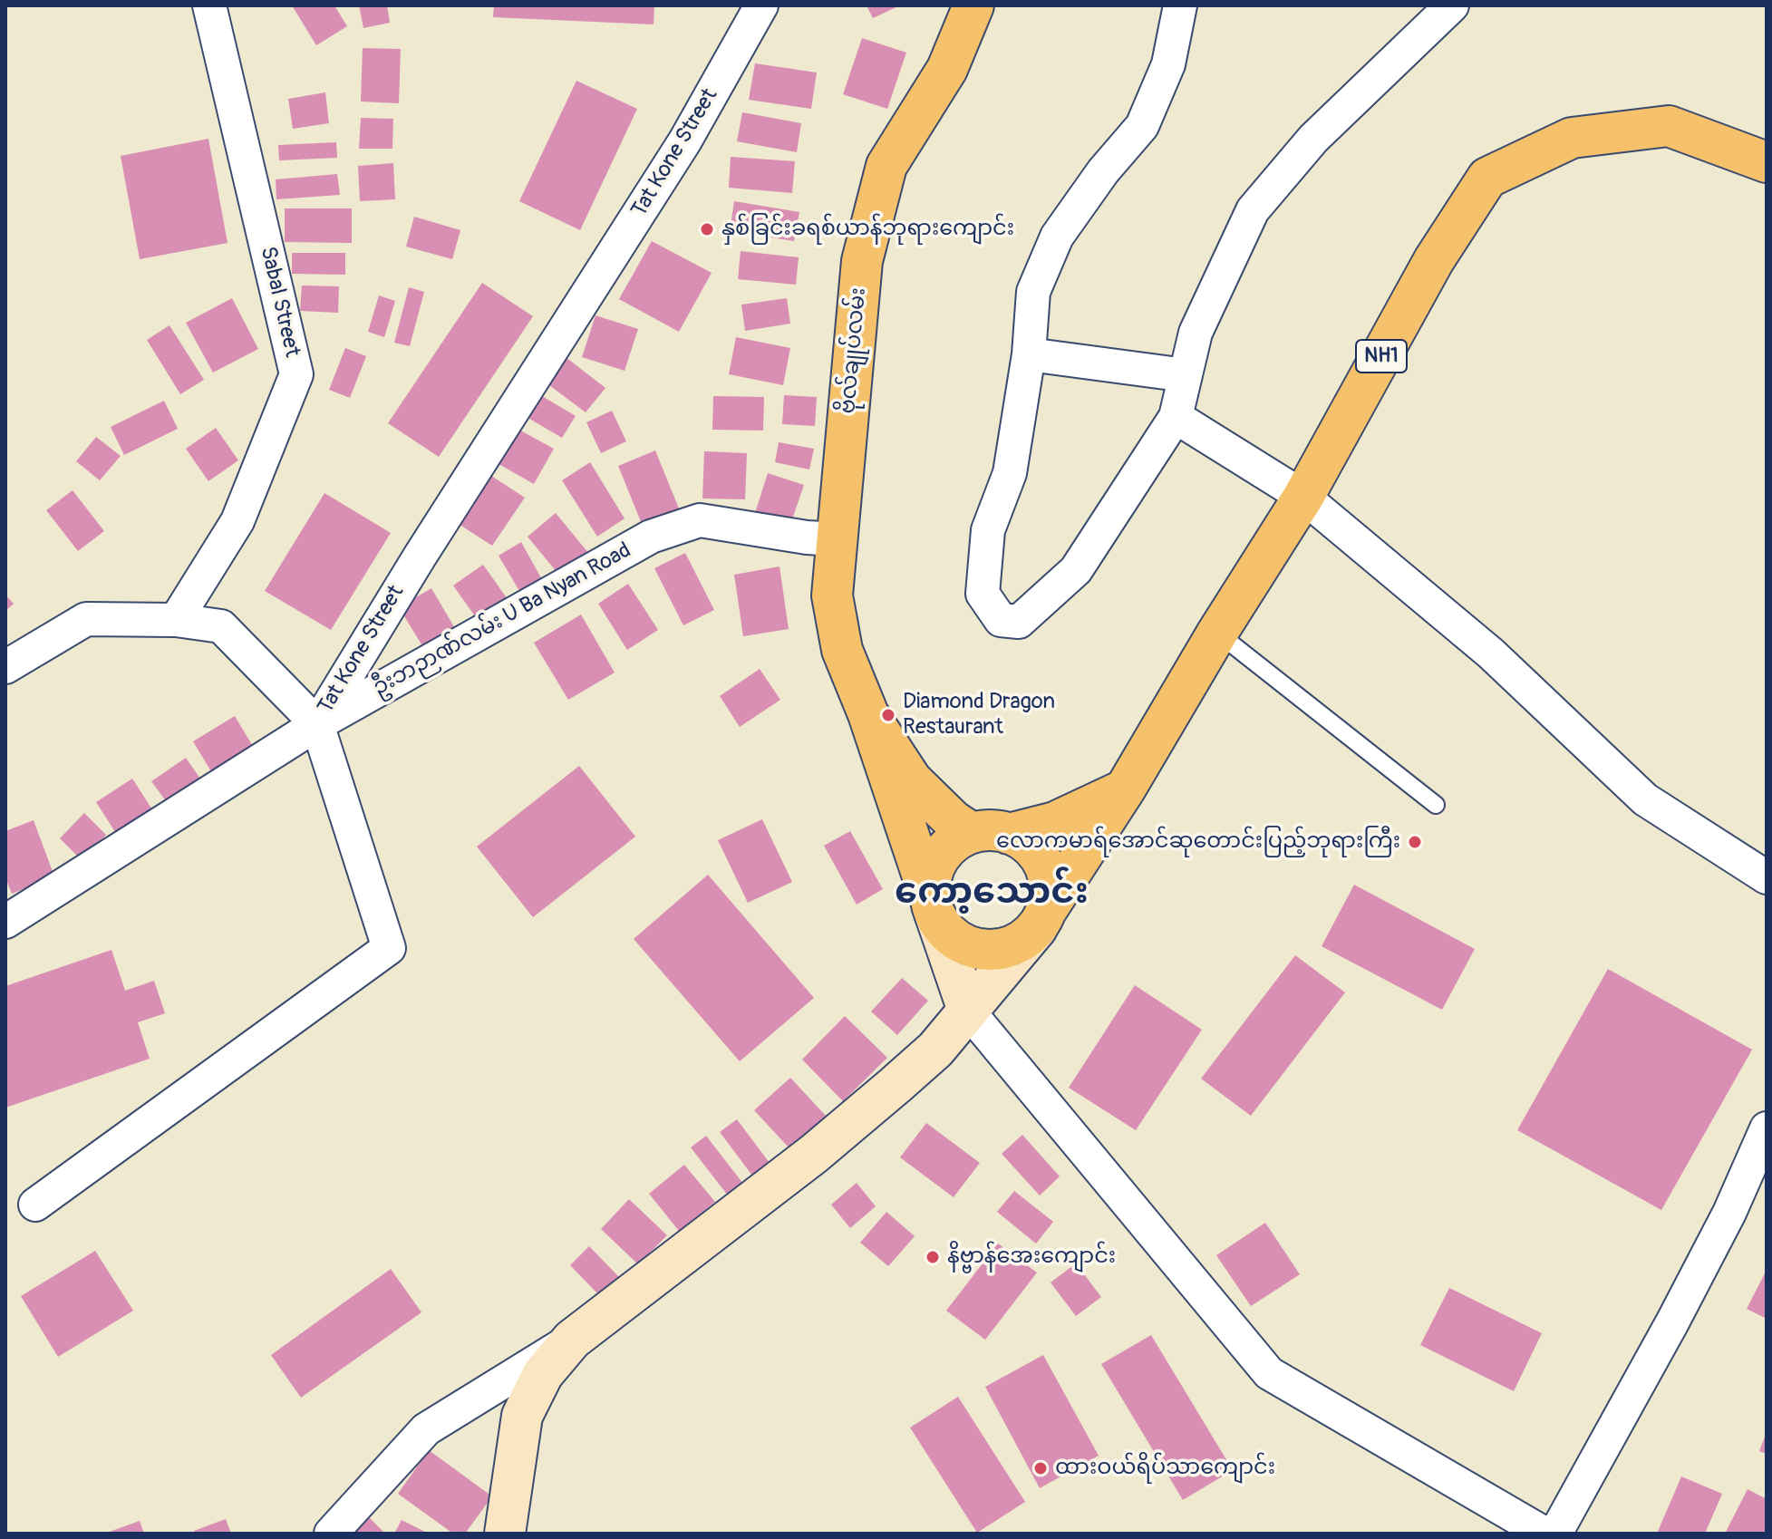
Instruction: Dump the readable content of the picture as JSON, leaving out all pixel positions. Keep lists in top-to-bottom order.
{
  "streets": {
    "highway": ["ဗိုလ်ချုပ်လမ်း", "NH1"],
    "street": ["Tat Kone Street", "Sabal Street", "ဦးဘဉာဏ်လမ်း U Ba Nyan Road"]
  },
  "crossings": [
    ["Tat Kone Street", "ဦးဘဉာဏ်လမ်း U Ba Nyan Road"],
    ["ဗိုလ်ချုပ်လမ်း", "NH1"],
    ["ဗိုလ်ချုပ်လမ်း", "ဦးဘဉာဏ်လမ်း U Ba Nyan Road"]
  ],
  "districts": ["ကော့သောင်း"],
  "places": [
    "နှစ်ခြင်းခရစ်ယာန်ဘုရားကျောင်း",
    "Diamond Dragon Restaurant",
    "လောကမာရ်အောင်ဆုတောင်းပြည့်ဘုရားကြီး",
    "နိဗ္ဗာန်အေးကျောင်း",
    "ထားဝယ်ရိပ်သာကျောင်း"
  ]
}
